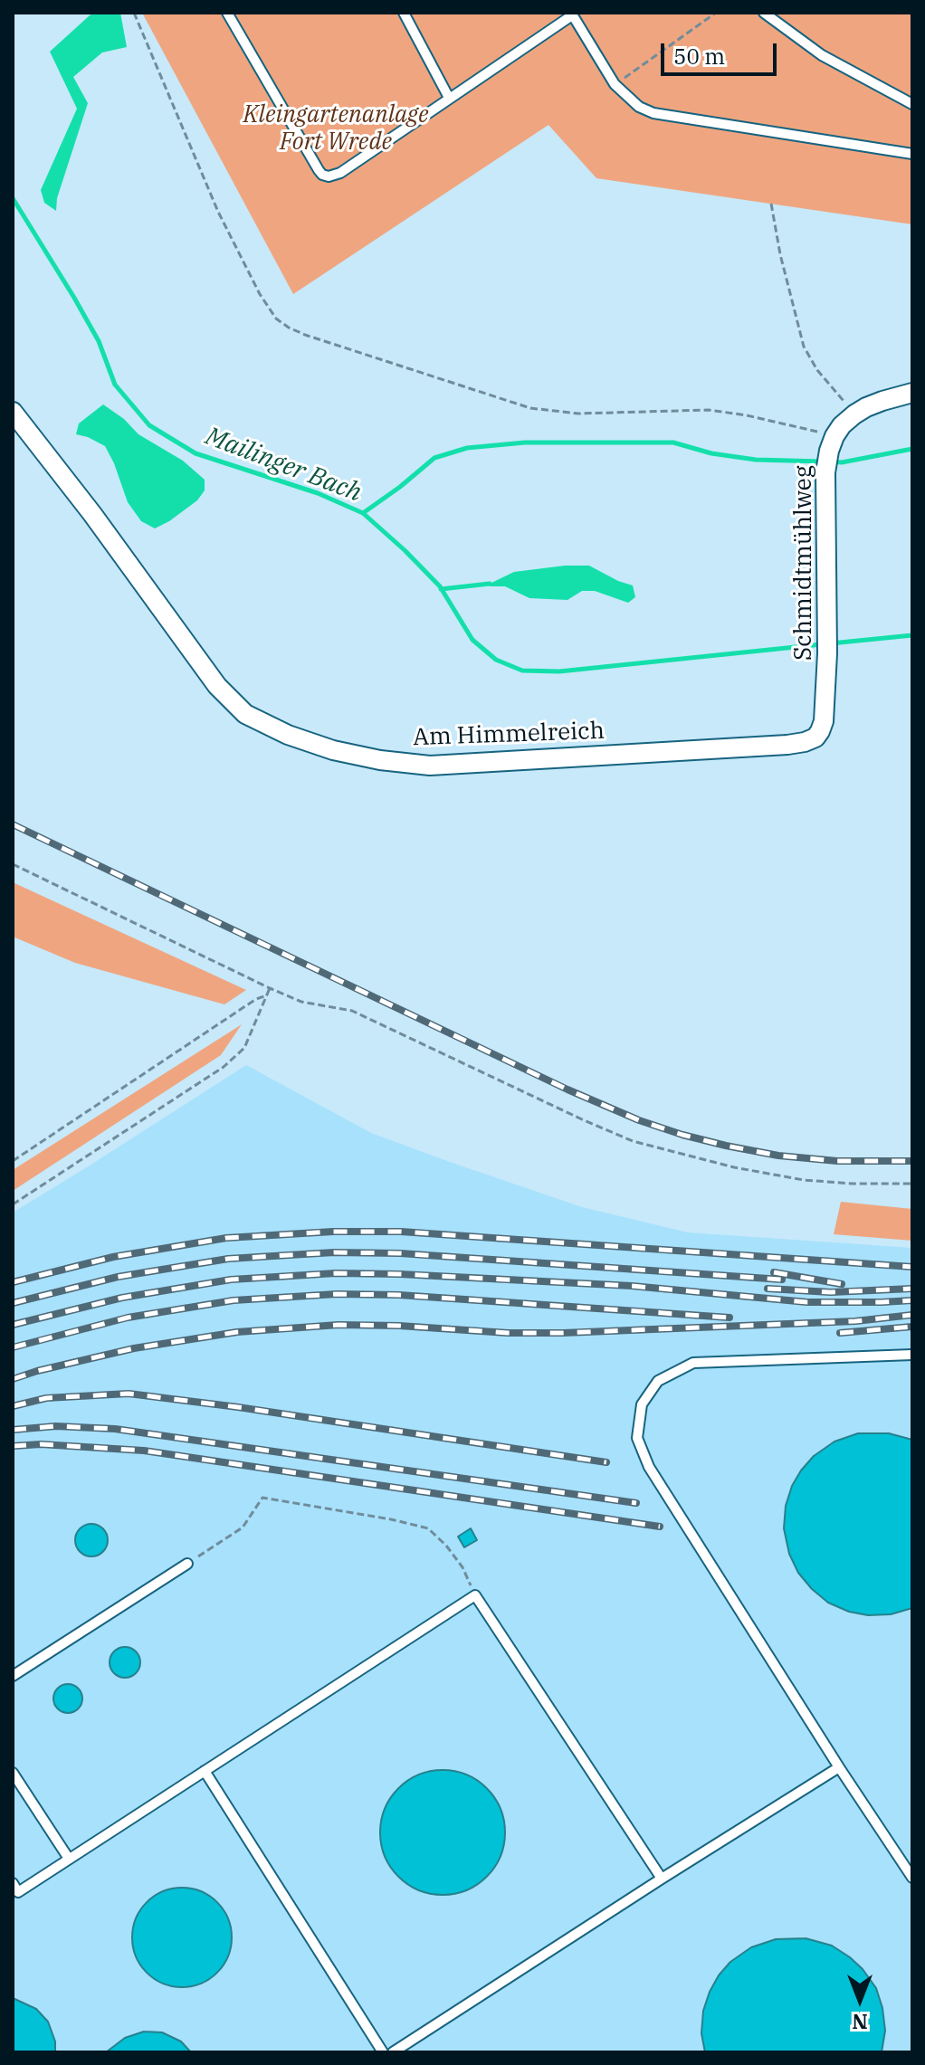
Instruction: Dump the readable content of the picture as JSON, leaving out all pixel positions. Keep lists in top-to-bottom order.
{
  "streets": {
    "street": ["Schmidtmühlweg", "Am Himmelreich"]
  },
  "crossings": [
    ["Schmidtmühlweg", "Am Himmelreich"]
  ],
  "water": ["Mailinger Bach"],
  "parks": ["Kleingartenanlage Fort Wrede"],
  "scale_bar": "50 m",
  "north": "bottom"
}
